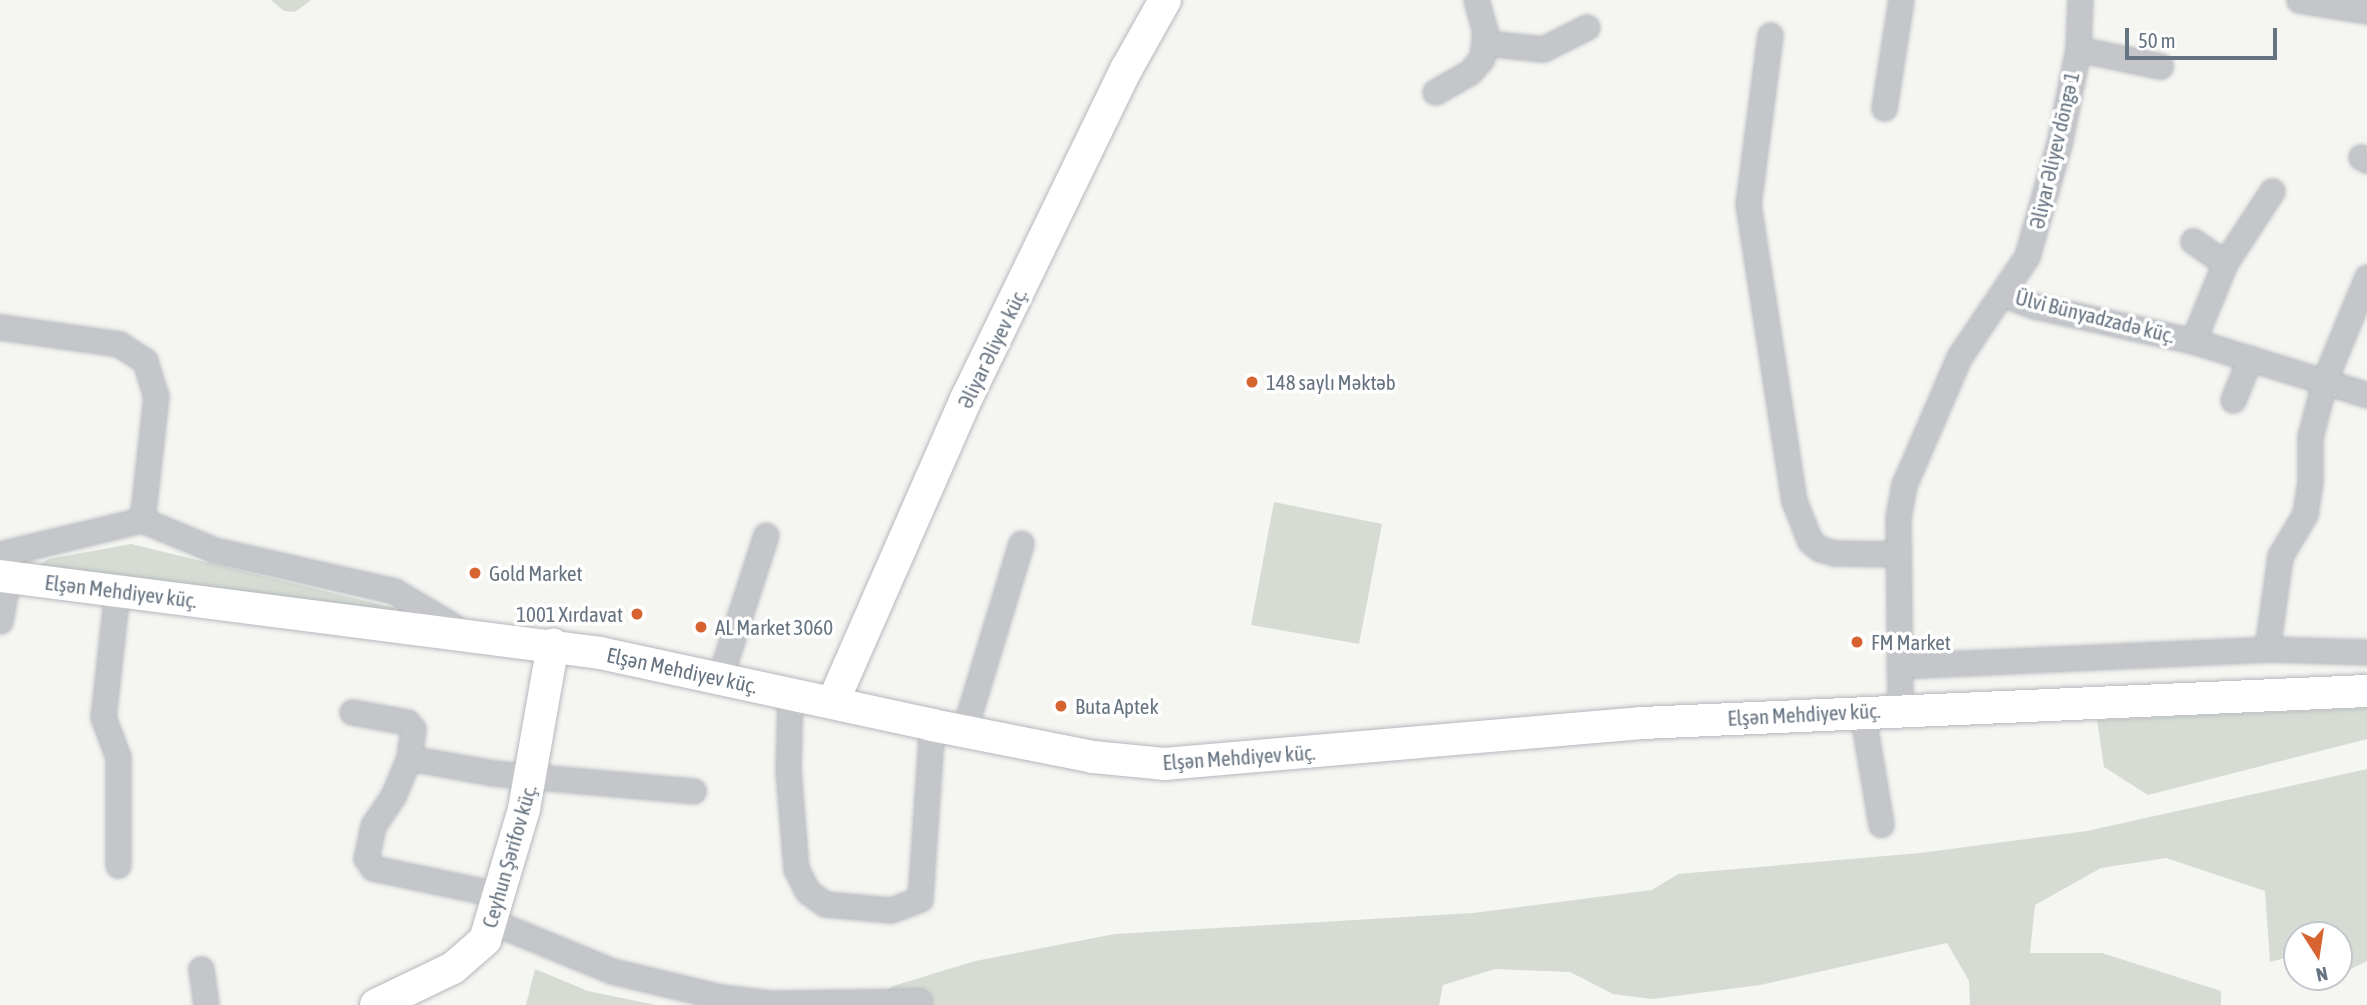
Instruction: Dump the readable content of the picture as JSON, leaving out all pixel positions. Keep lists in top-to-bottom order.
{
  "streets": {
    "main road": ["Əliyar Əliyev küç.", "Elşən Mehdiyev küç.", "Ceyhun Şərifov küç."],
    "street": ["Əliyar Əliyev döngə 1", "Ülvi Bünyadzadə küç."]
  },
  "crossings": [
    ["Əliyar Əliyev döngə 1", "Ülvi Bünyadzadə küç."],
    ["Ülvi Bünyadzadə küç.", "Elşən Mehdiyev küç."],
    ["Əliyar Əliyev küç.", "Elşən Mehdiyev küç."],
    ["Elşən Mehdiyev küç.", "Ceyhun Şərifov küç."]
  ],
  "places": [
    "148 saylı Məktəb",
    "Gold Market",
    "1001 Xırdavat",
    "AL Market 3060",
    "FM Market",
    "Buta Aptek"
  ],
  "scale_bar": "50 m",
  "north": "bottom"
}
